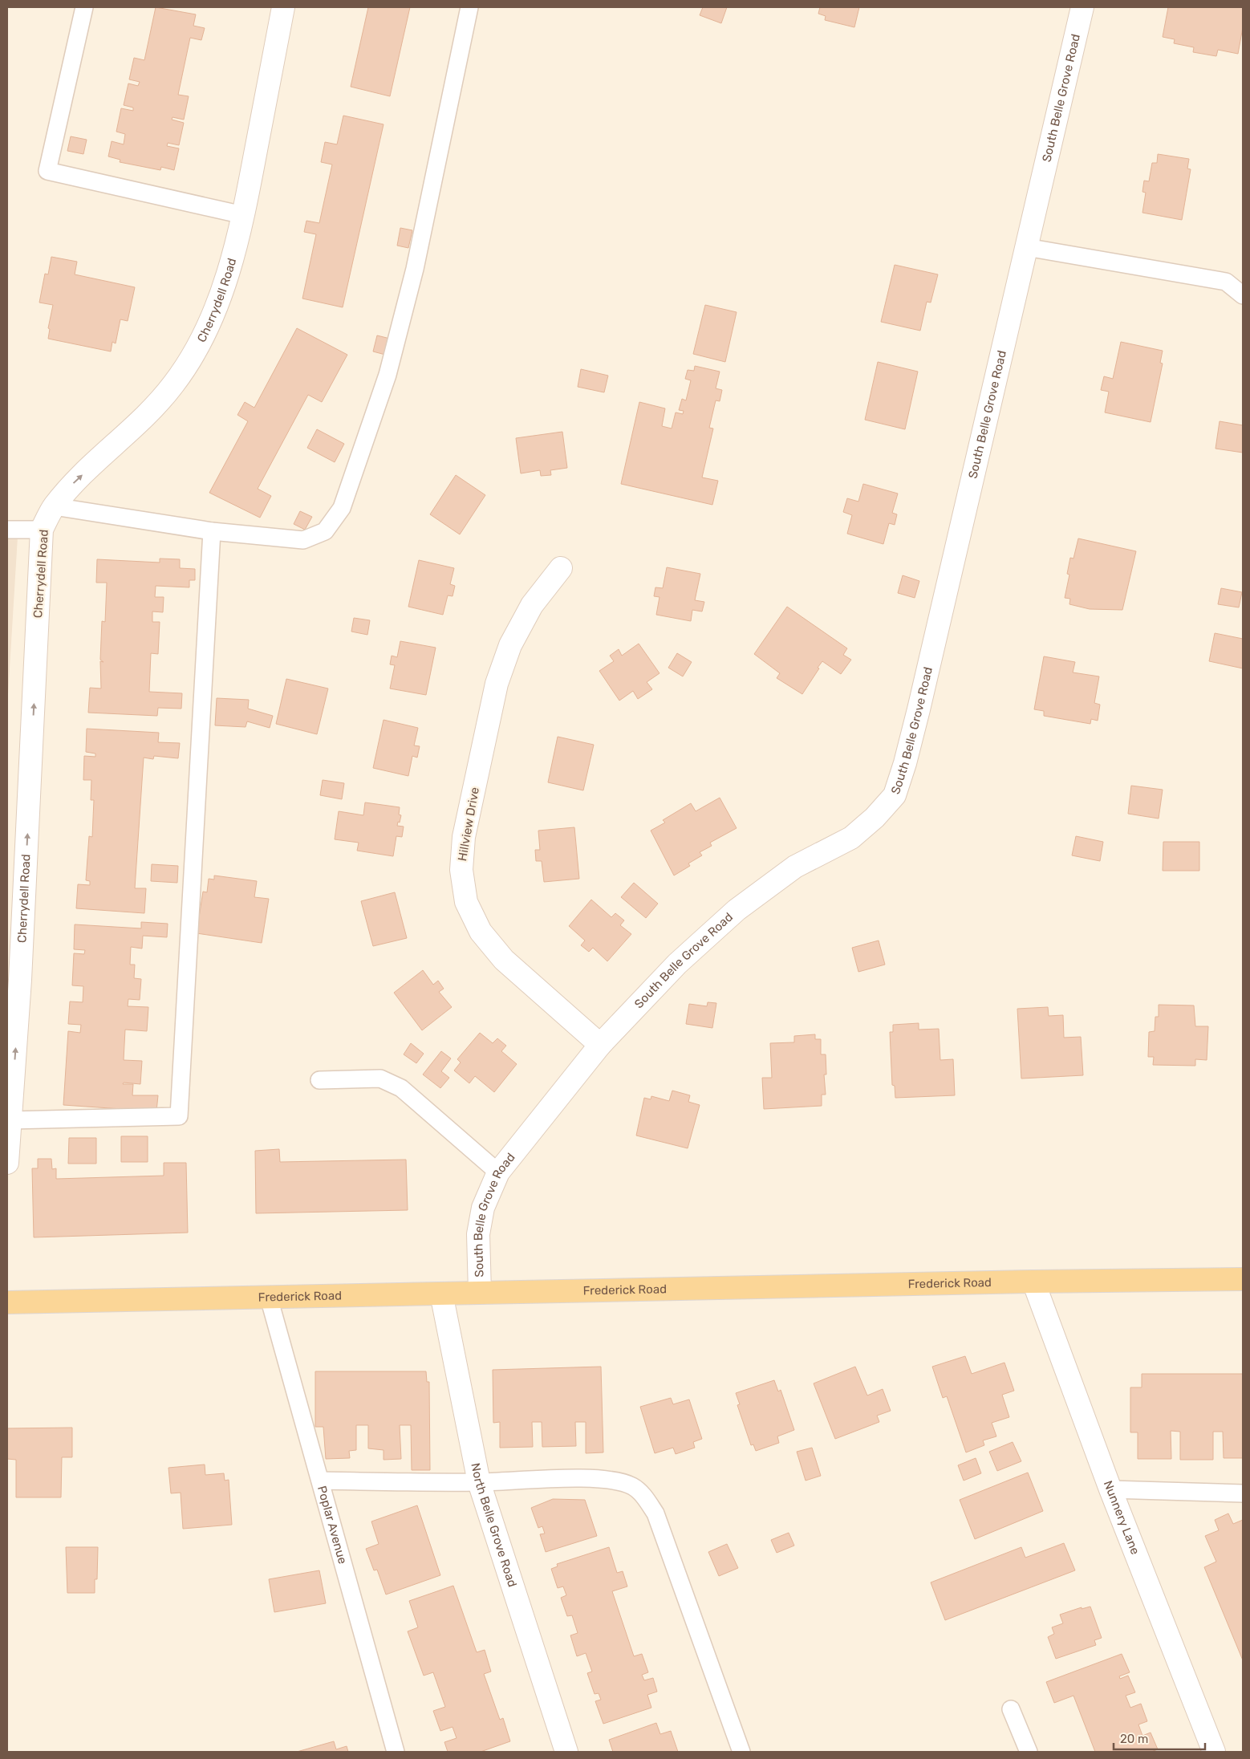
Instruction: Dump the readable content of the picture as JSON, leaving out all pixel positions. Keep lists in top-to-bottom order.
{
  "streets": {
    "main road": ["Frederick Road"],
    "street": [
      "South Belle Grove Road",
      "Cherrydell Road",
      "Hillview Drive",
      "Nunnery Lane",
      "North Belle Grove Road"
    ],
    "lane": ["Poplar Avenue"]
  },
  "crossings": [
    ["South Belle Grove Road", "Hillview Drive"],
    ["South Belle Grove Road", "Frederick Road"],
    ["Frederick Road", "Nunnery Lane"],
    ["Frederick Road", "Poplar Avenue"],
    ["Frederick Road", "North Belle Grove Road"]
  ],
  "one_way": ["Cherrydell Road"],
  "scale_bar": "20 m"
}
